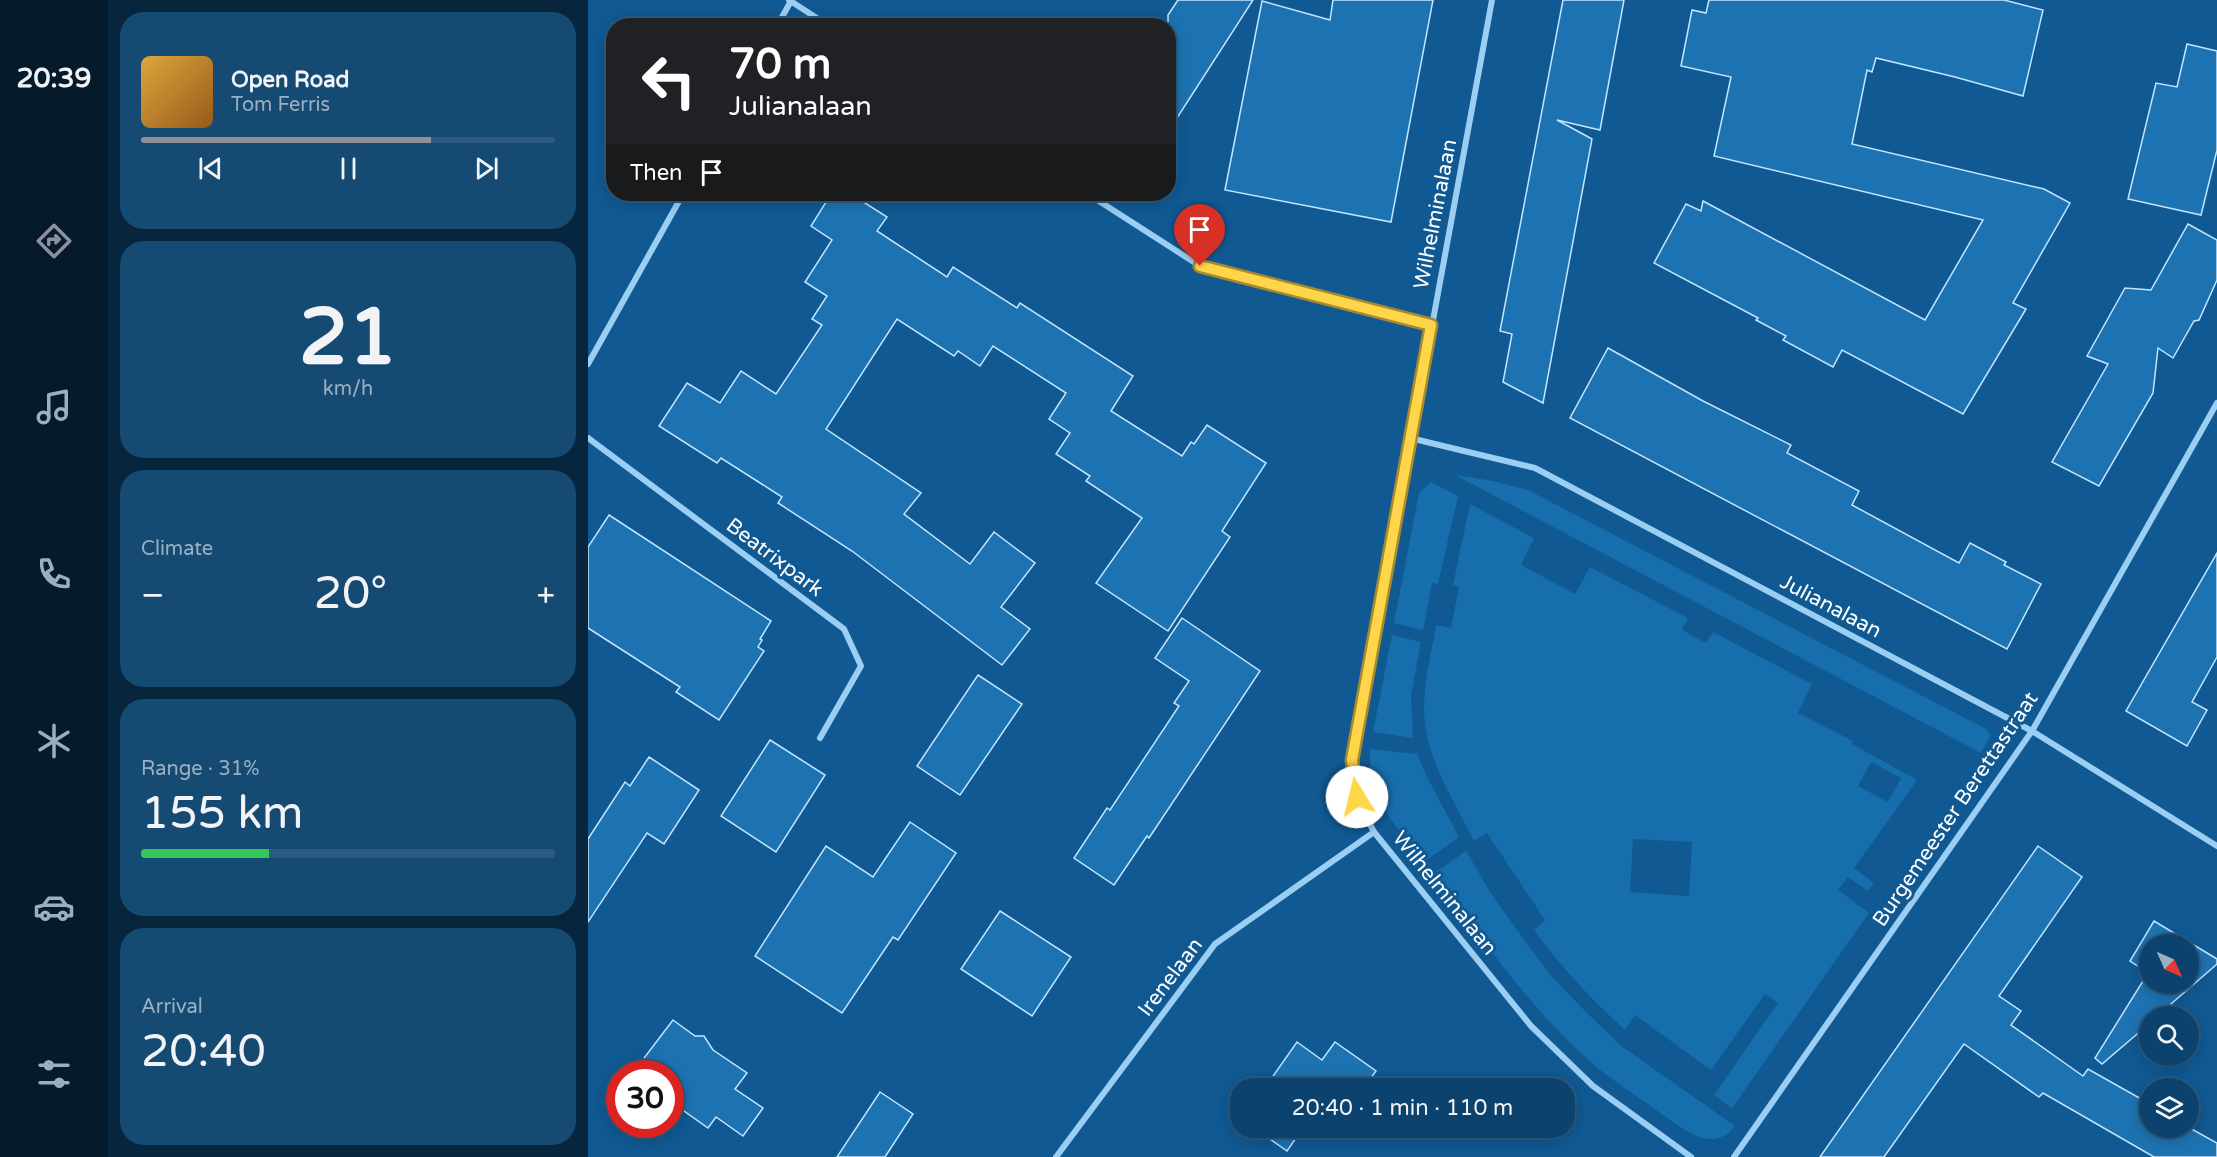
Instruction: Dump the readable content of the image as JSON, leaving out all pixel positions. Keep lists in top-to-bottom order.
{
  "streets": {
    "street": [
      "Wilhelminalaan",
      "Beatrixpark",
      "Julianalaan",
      "Burgemeester Berettastraat",
      "Irenelaan"
    ]
  },
  "crossings": [
    ["Wilhelminalaan", "Julianalaan"],
    ["Wilhelminalaan", "Irenelaan"],
    ["Julianalaan", "Burgemeester Berettastraat"]
  ],
  "north": "bottom right",
  "page": {
    "tabs": "20:39",
    "turn": ["70 m", "Julianalaan"],
    "song": ["Open Road", "Tom Ferris"],
    "then": "Then",
    "tile": [
      ["21", "km/h"],
      "Climate",
      ["Range · 31%", "155 km"],
      ["Arrival", "20:40"]
    ],
    "heat": ["−", "20°", "+"],
    "limit": "30",
    "trip": "20:40 · 1 min · 110 m"
  }
}
